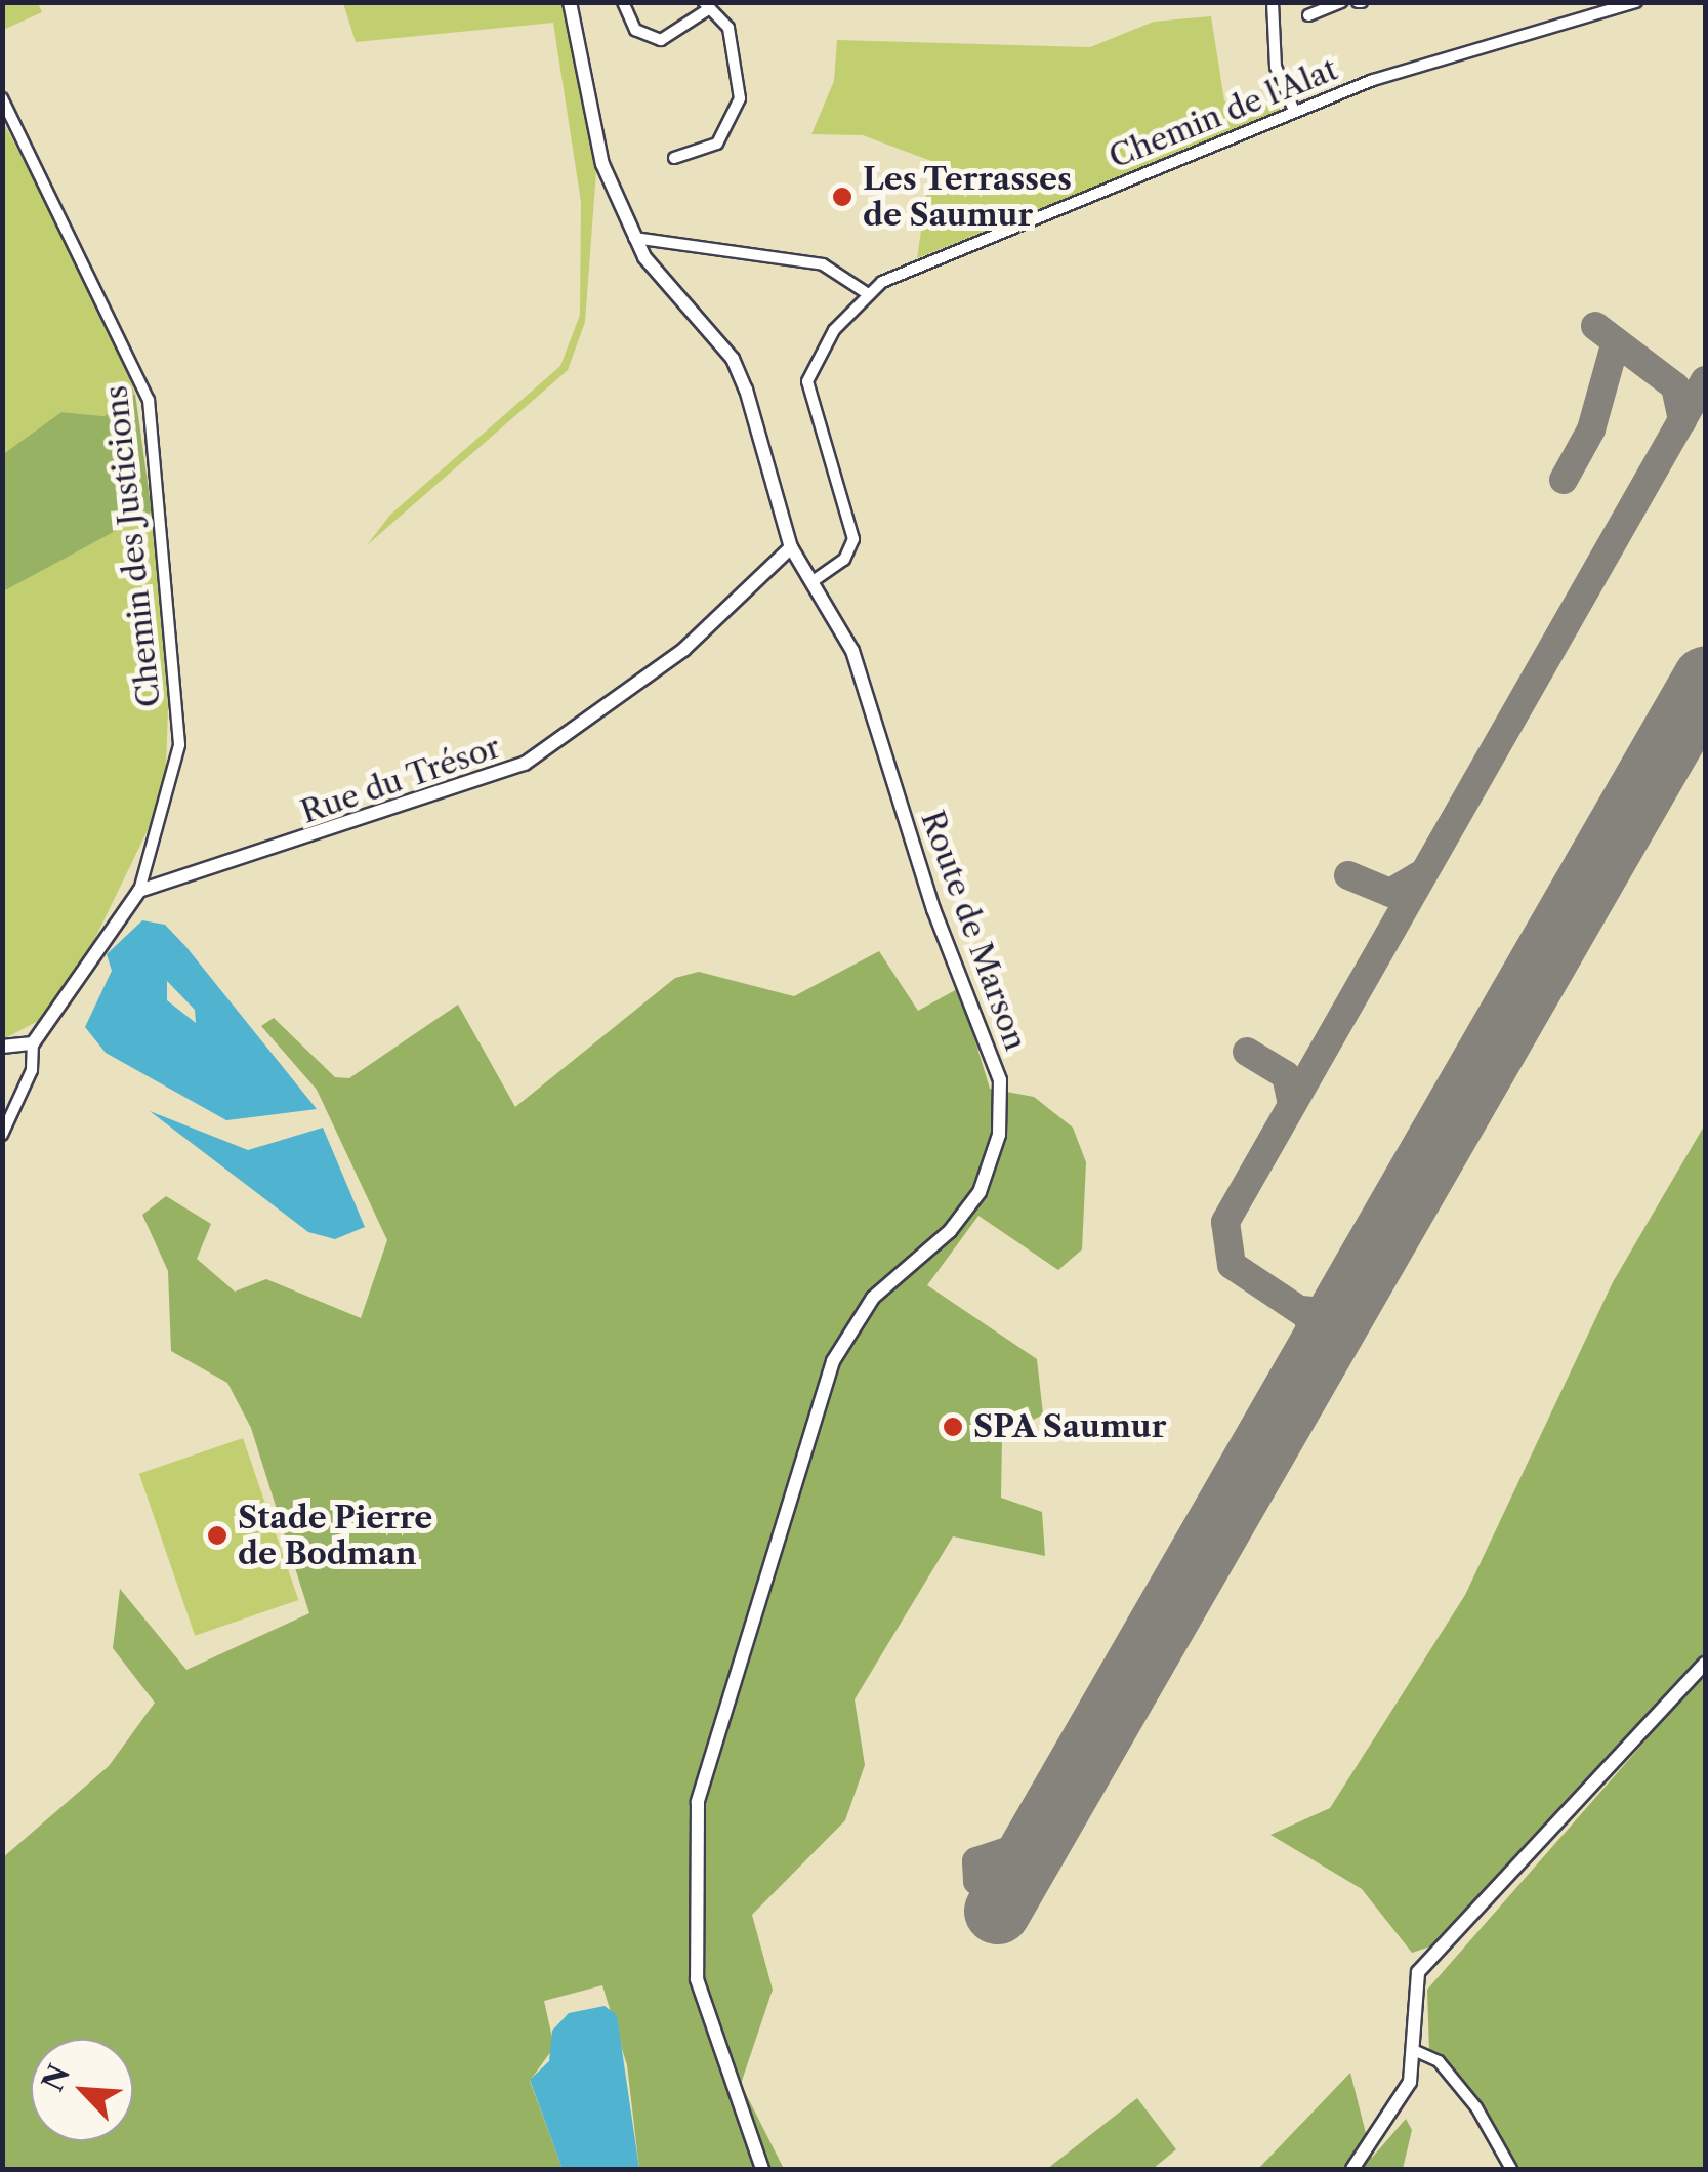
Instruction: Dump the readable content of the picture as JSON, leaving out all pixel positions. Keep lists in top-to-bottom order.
{
  "streets": {
    "street": [
      "Chemin de l'Alat",
      "Chemin des Justicions",
      "Rue du Trésor",
      "Route de Marson"
    ]
  },
  "crossings": [
    ["Chemin des Justicions", "Rue du Trésor"],
    ["Rue du Trésor", "Route de Marson"]
  ],
  "places": ["Les Terrasses de Saumur", "SPA Saumur", "Stade Pierre de Bodman"],
  "north": "top left"
}
